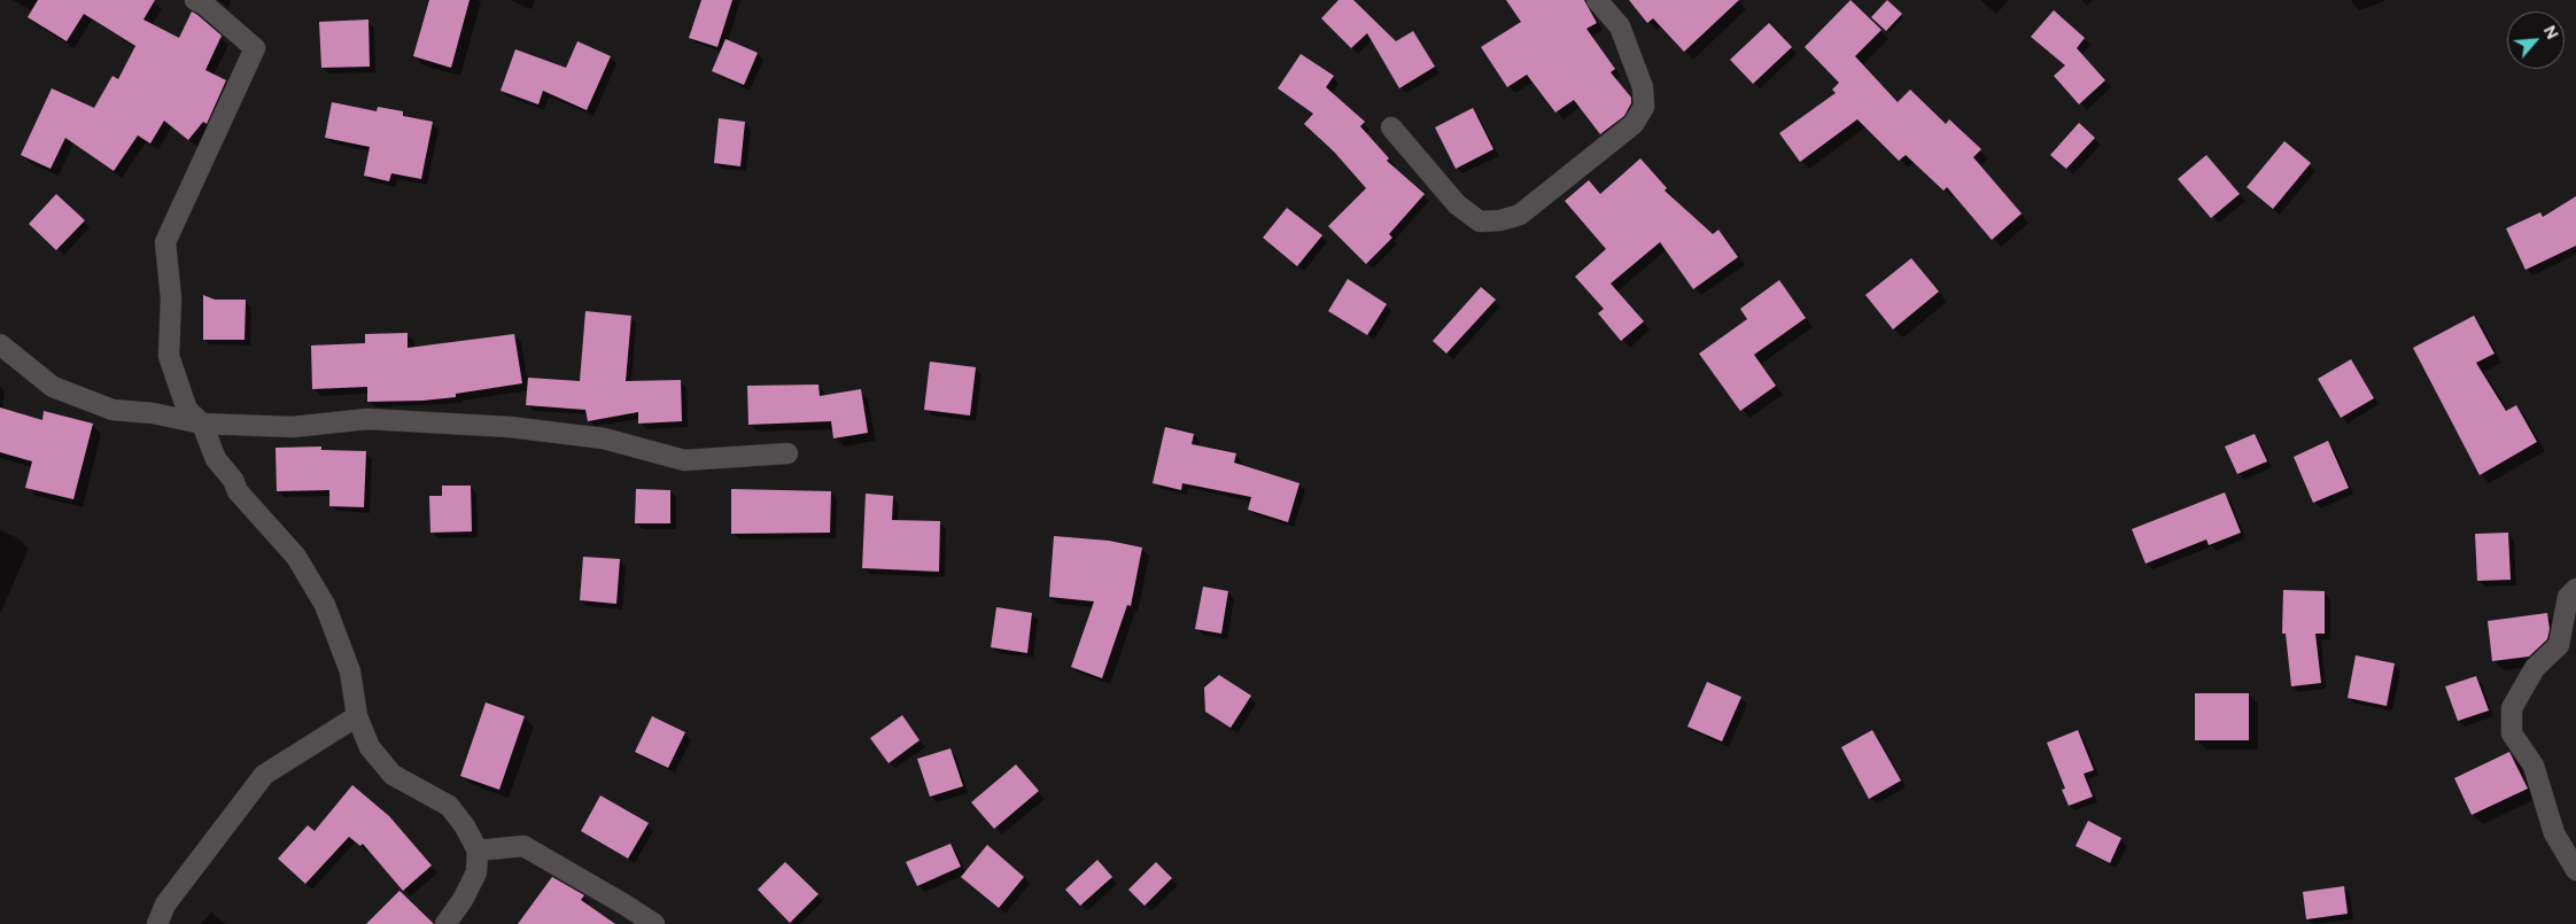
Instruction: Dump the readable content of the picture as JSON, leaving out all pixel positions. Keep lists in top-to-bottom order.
{
  "north": "top right"
}
